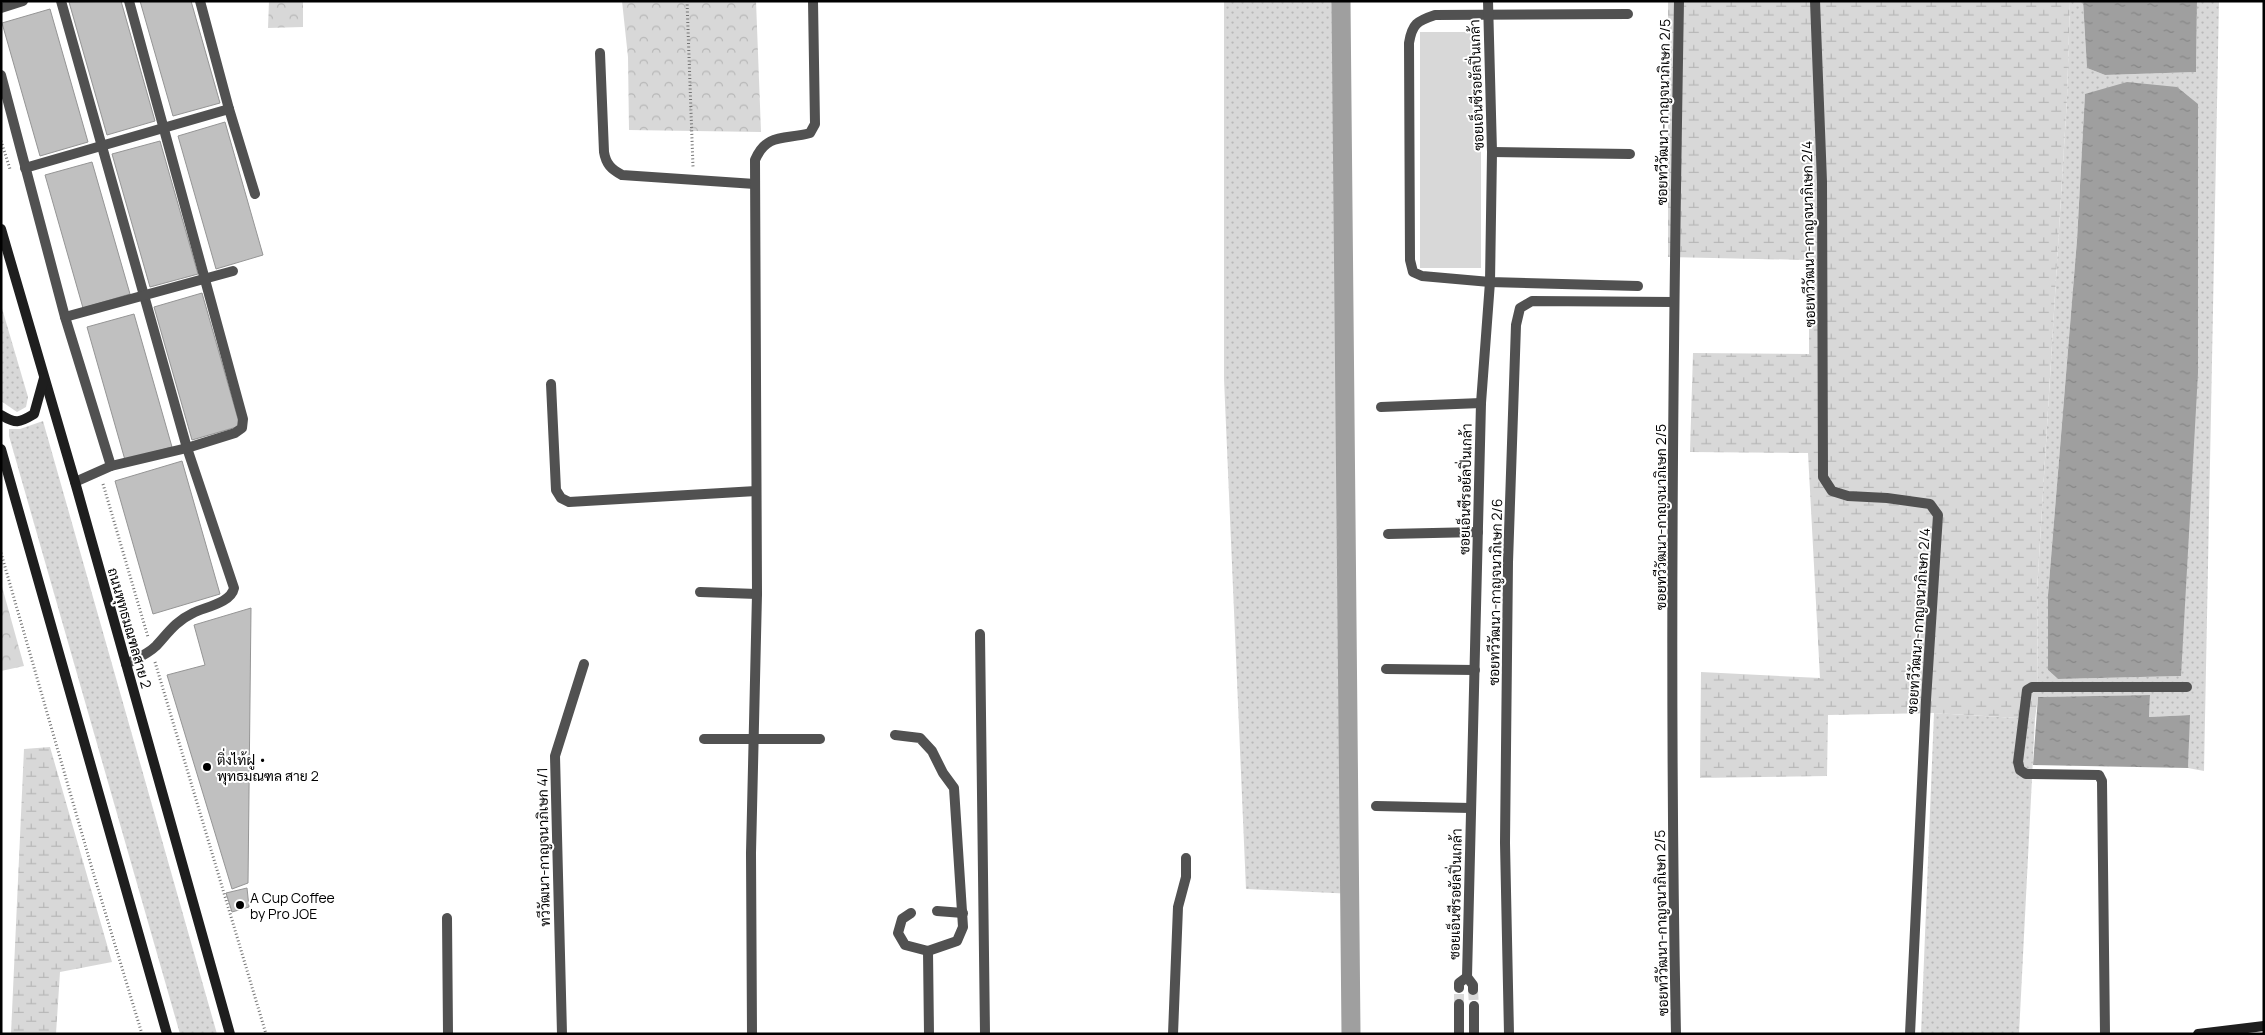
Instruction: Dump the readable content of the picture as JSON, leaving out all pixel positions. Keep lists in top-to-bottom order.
{
  "streets": {
    "main road": ["ถนนพุทธมณฑลสาย 2"],
    "street": [
      "ซอยเอ็นซีรอยัลปิ่นเกล้า",
      "ซอยทวีวัฒนา-กาญจนาภิเษก 2/5",
      "ซอยทวีวัฒนา-กาญจนาภิเษก 2/4",
      "ซอยทวีวัฒนา-กาญจนาภิเษก 2/6",
      "ทวีวัฒนา-กาญจนาภิเษก 4/1"
    ]
  },
  "crossings": [
    ["ซอยทวีวัฒนา-กาญจนาภิเษก 2/5", "ซอยทวีวัฒนา-กาญจนาภิเษก 2/6"]
  ],
  "places": ["ติ่งไท้ฝู • พุทธมณฑล สาย 2", "A Cup Coffee by Pro JOE"]
}
